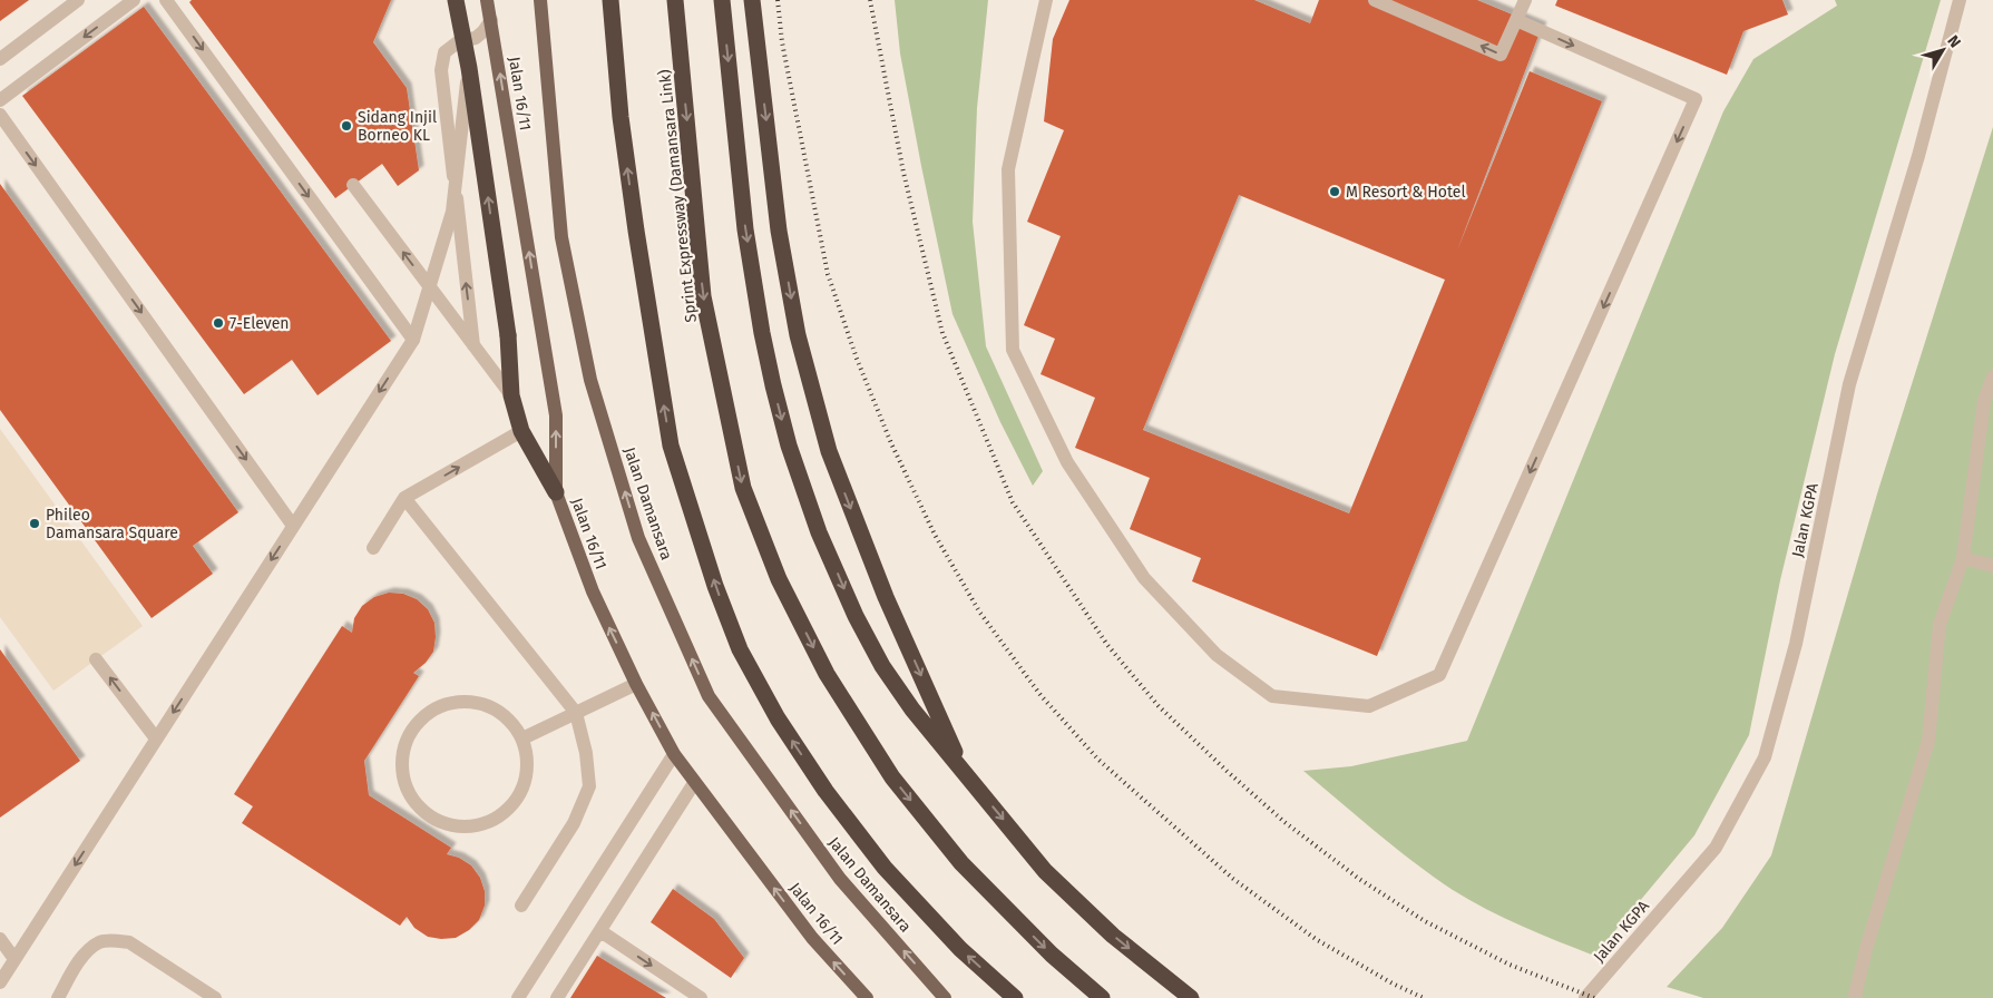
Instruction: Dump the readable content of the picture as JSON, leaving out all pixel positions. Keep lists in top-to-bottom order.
{
  "streets": {
    "highway": ["Sprint Expressway (Damansara Link)"],
    "main road": ["Jalan 16/11", "Jalan Damansara"],
    "lane": ["Jalan KGPA"]
  },
  "one_way": ["Jalan 16/11", "Jalan Damansara"],
  "places": [
    "Sidang Injil Borneo KL",
    "M Resort & Hotel",
    "7-Eleven",
    "Phileo Damansara Square"
  ],
  "north": "top right"
}
